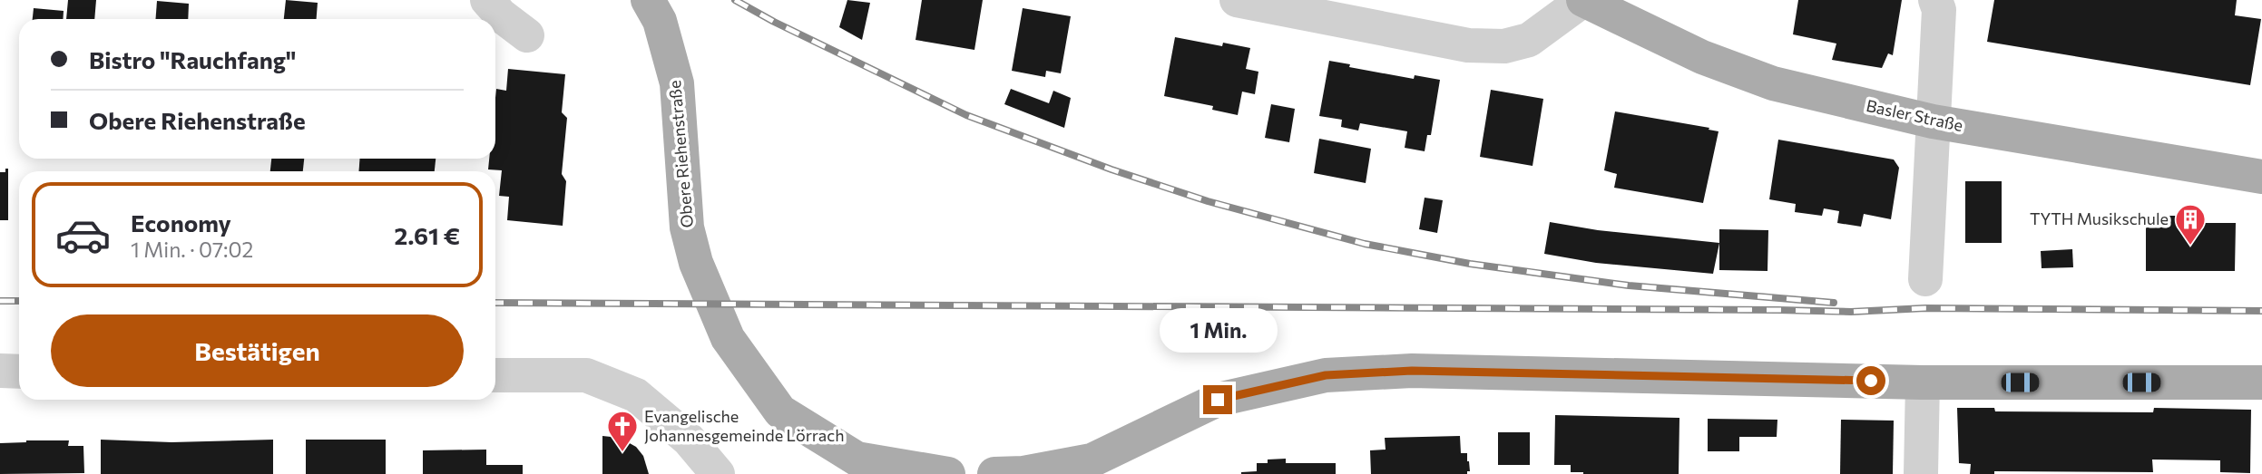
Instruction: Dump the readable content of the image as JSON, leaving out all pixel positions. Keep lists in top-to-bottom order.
{
  "streets": {
    "main road": ["Basler Straße", "Obere Riehenstraße"]
  },
  "places": {
    "building": ["TYTH Musikschule"],
    "church": ["Evangelische Johannesgemeinde Lörrach"]
  },
  "page": {
    "banner": ["Bistro \"Rauchfang\"", "Obere Riehenstraße"],
    "list": [
      {
        "name": "Economy",
        "note": "1 Min. · 07:02",
        "value": "2.61 €"
      }
    ],
    "buttons": "Bestätigen",
    "bubble": "1 Min."
  }
}
